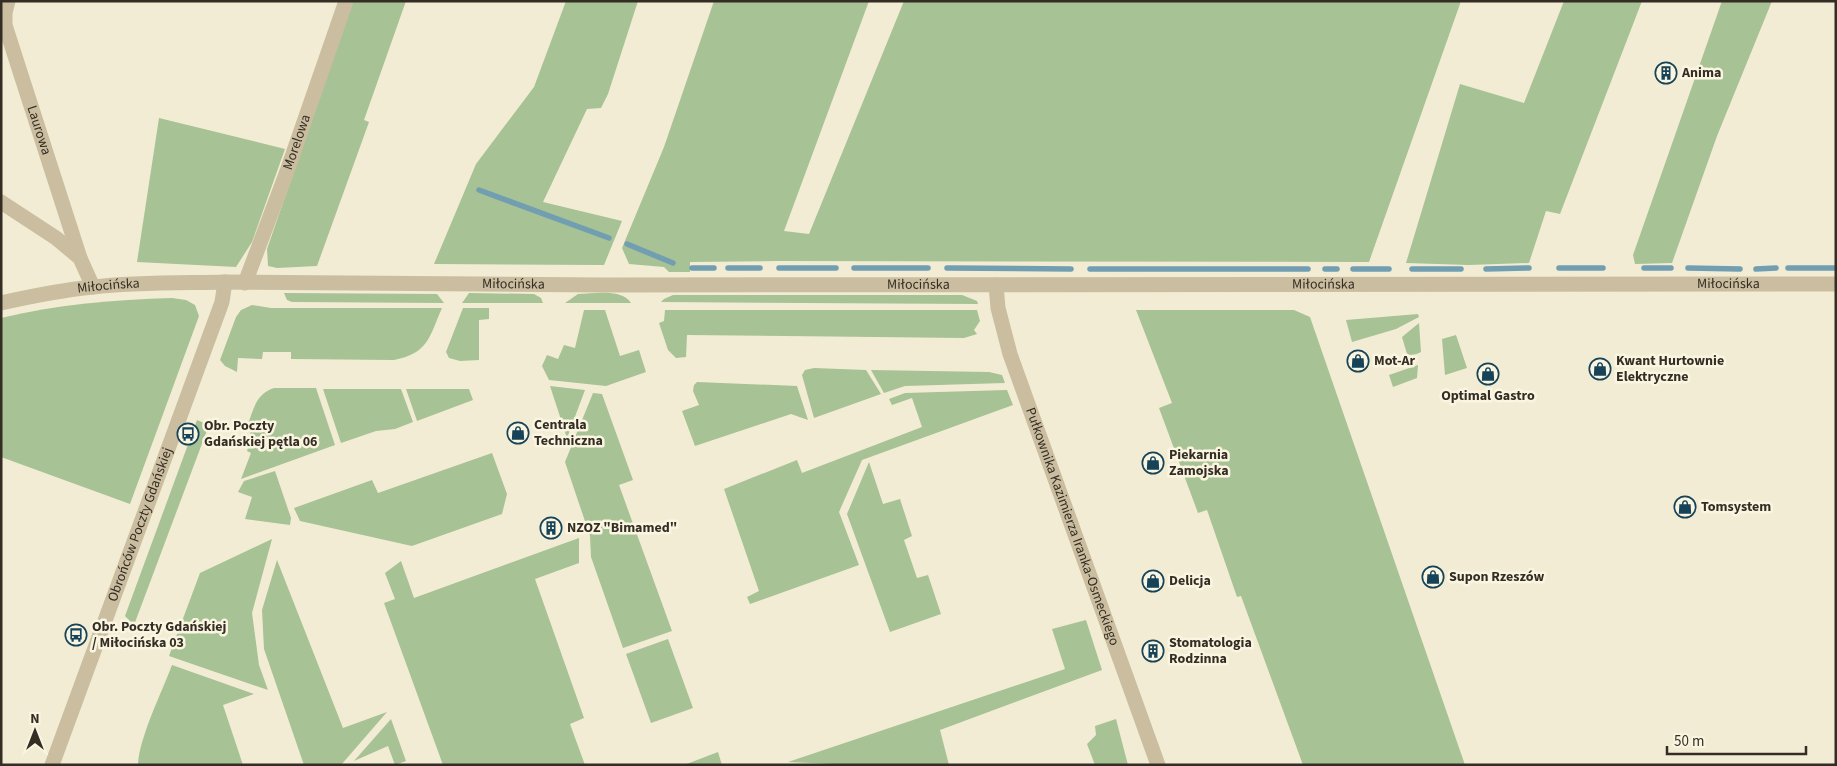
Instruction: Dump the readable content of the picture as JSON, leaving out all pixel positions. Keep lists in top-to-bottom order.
{
  "streets": {
    "street": [
      "Laurowa",
      "Morelowa",
      "Miłocińska",
      "Obrońców Poczty Gdańskiej",
      "Pułkownika Kazimierza Iranka-Osmeckiego"
    ]
  },
  "crossings": [
    ["Laurowa", "Miłocińska"],
    ["Morelowa", "Miłocińska"],
    ["Miłocińska", "Obrońców Poczty Gdańskiej"],
    ["Miłocińska", "Pułkownika Kazimierza Iranka-Osmeckiego"]
  ],
  "places": {
    "building": ["Anima", "NZOZ \"Bimamed\"", "Stomatologia Rodzinna"],
    "shop": [
      "Mot-Ar",
      "Kwant Hurtownie Elektryczne",
      "Optimal Gastro",
      "Centrala Techniczna",
      "Piekarnia Zamojska",
      "Tomsystem",
      "Supon Rzeszów",
      "Delicja"
    ],
    "bus stop": ["Obr. Poczty Gdańskiej pętla 06", "Obr. Poczty Gdańskiej / Miłocińska 03"]
  },
  "scale_bar": "50 m",
  "north": "top"
}
